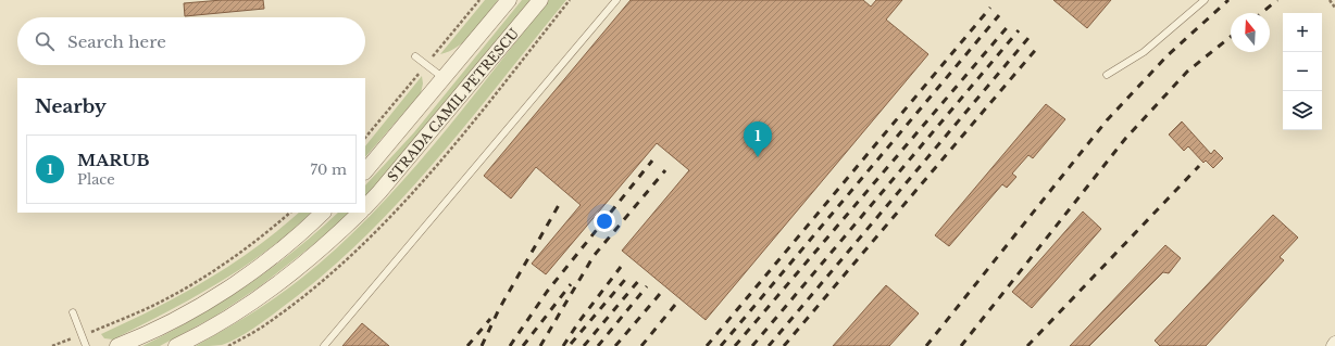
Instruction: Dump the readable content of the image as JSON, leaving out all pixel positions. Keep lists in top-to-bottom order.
{
  "streets": {
    "street": ["STRADA CAMIL PETRESCU"]
  },
  "north": "top",
  "page": {
    "map_buttons": ["+", "−"],
    "search": "Search here",
    "heading": "Nearby",
    "pins": "1",
    "list": [
      {
        "mark": "1",
        "name": "MARUB",
        "note": "Place",
        "value": "70 m"
      }
    ]
  }
}
